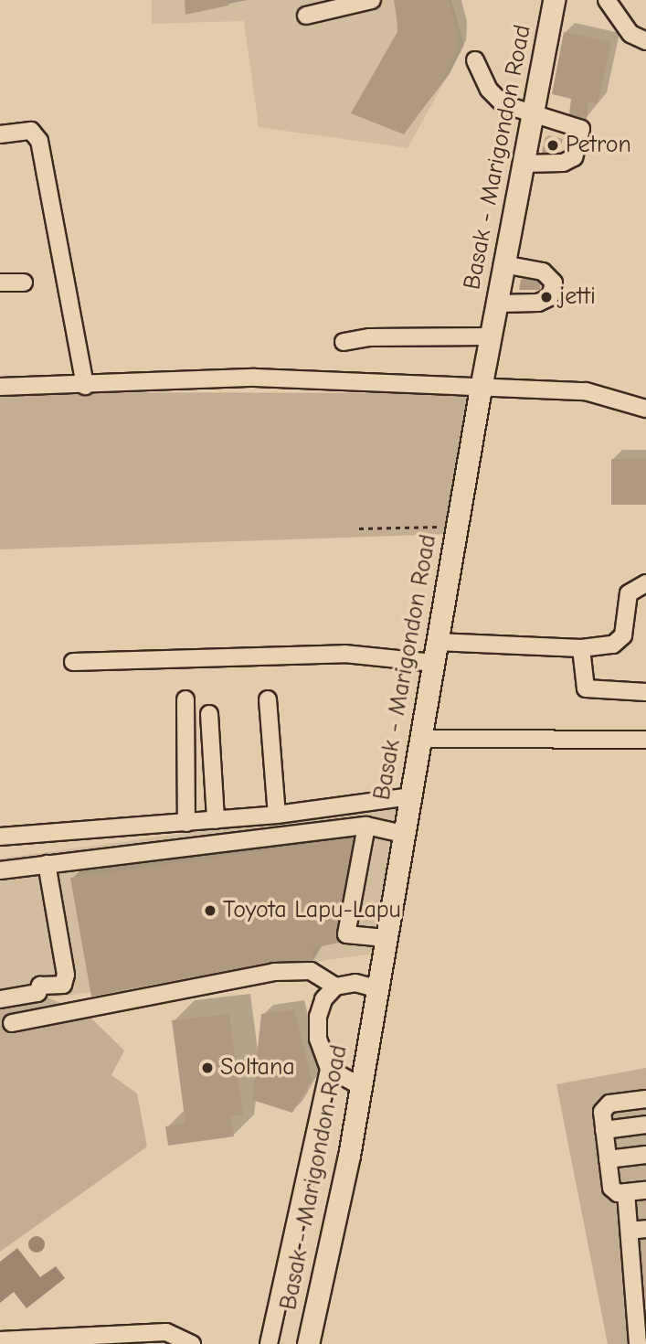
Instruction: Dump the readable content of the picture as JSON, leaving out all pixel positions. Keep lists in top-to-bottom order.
{
  "streets": {
    "main road": ["Basak - Marigondon Road"]
  },
  "places": [
    "Petron",
    "jetti",
    "Toyota Lapu-Lapu",
    "Soltana"
  ]
}
